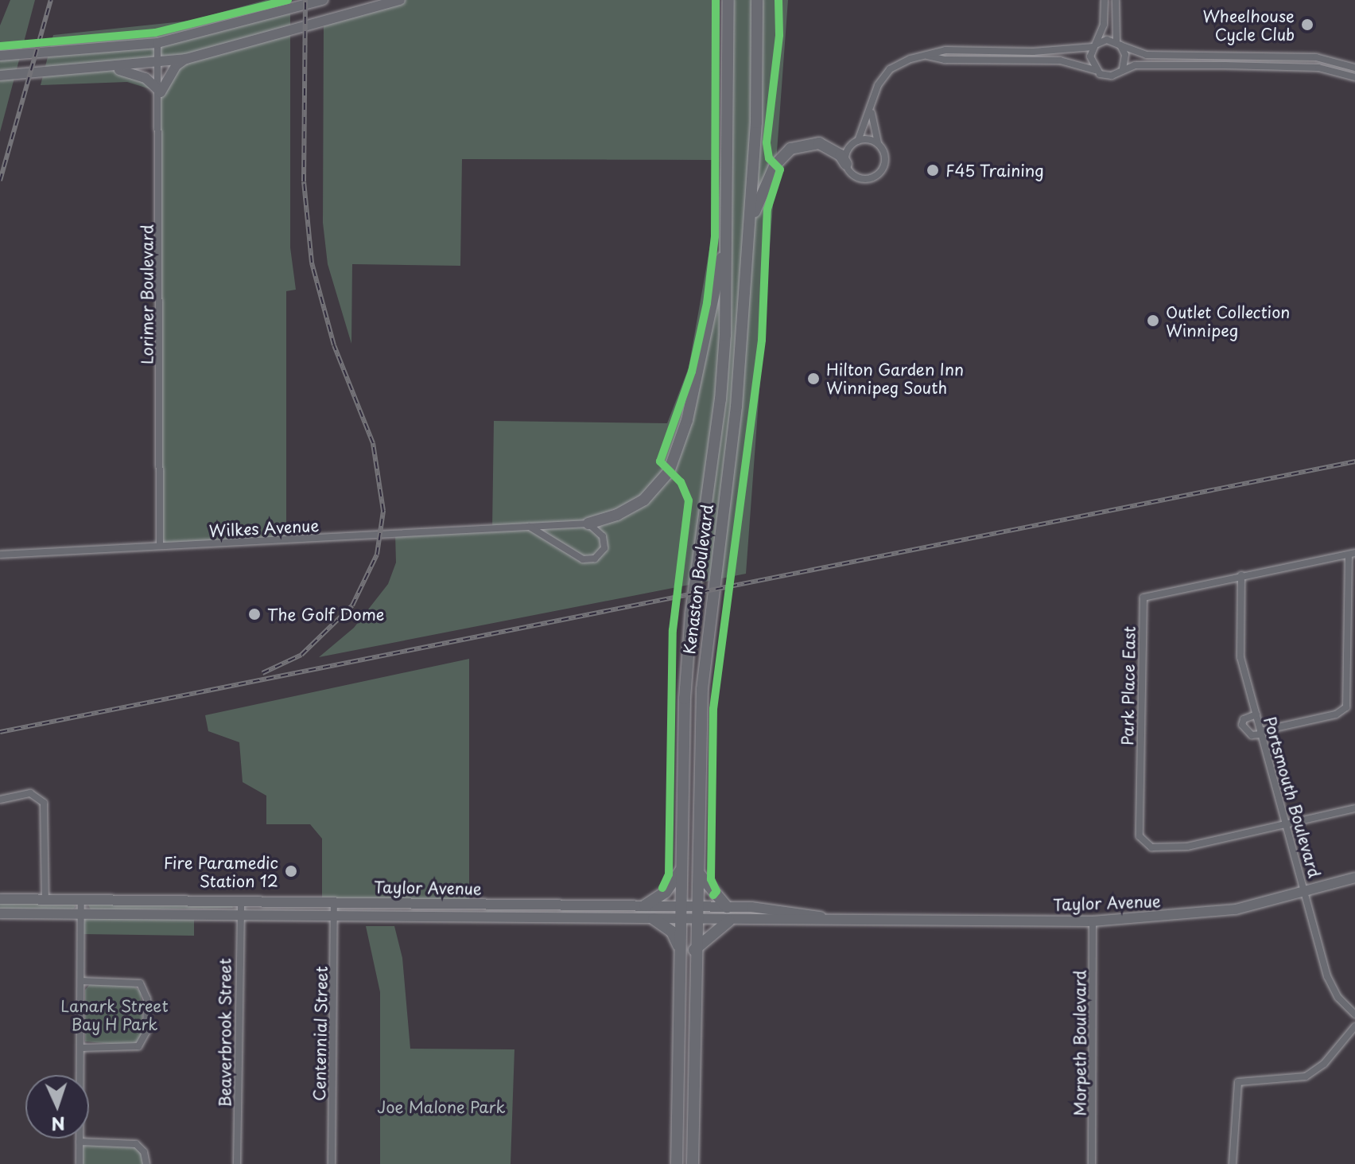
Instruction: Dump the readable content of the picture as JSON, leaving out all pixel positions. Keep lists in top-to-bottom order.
{
  "streets": {
    "main road": ["Kenaston Boulevard", "Taylor Avenue"],
    "street": [
      "Lorimer Boulevard",
      "Wilkes Avenue",
      "Park Place East",
      "Portsmouth Boulevard",
      "Beaverbrook Street",
      "Centennial Street",
      "Morpeth Boulevard"
    ]
  },
  "crossings": [
    ["Lorimer Boulevard", "Wilkes Avenue"],
    ["Kenaston Boulevard", "Taylor Avenue"],
    ["Park Place East", "Portsmouth Boulevard"],
    ["Portsmouth Boulevard", "Taylor Avenue"],
    ["Taylor Avenue", "Beaverbrook Street"],
    ["Taylor Avenue", "Centennial Street"],
    ["Taylor Avenue", "Morpeth Boulevard"]
  ],
  "parks": ["Lanark Street Bay H Park", "Joe Malone Park"],
  "places": [
    "Wheelhouse Cycle Club",
    "F45 Training",
    "Outlet Collection Winnipeg",
    "Hilton Garden Inn Winnipeg South",
    "The Golf Dome",
    "Fire Paramedic Station 12"
  ],
  "north": "bottom"
}
